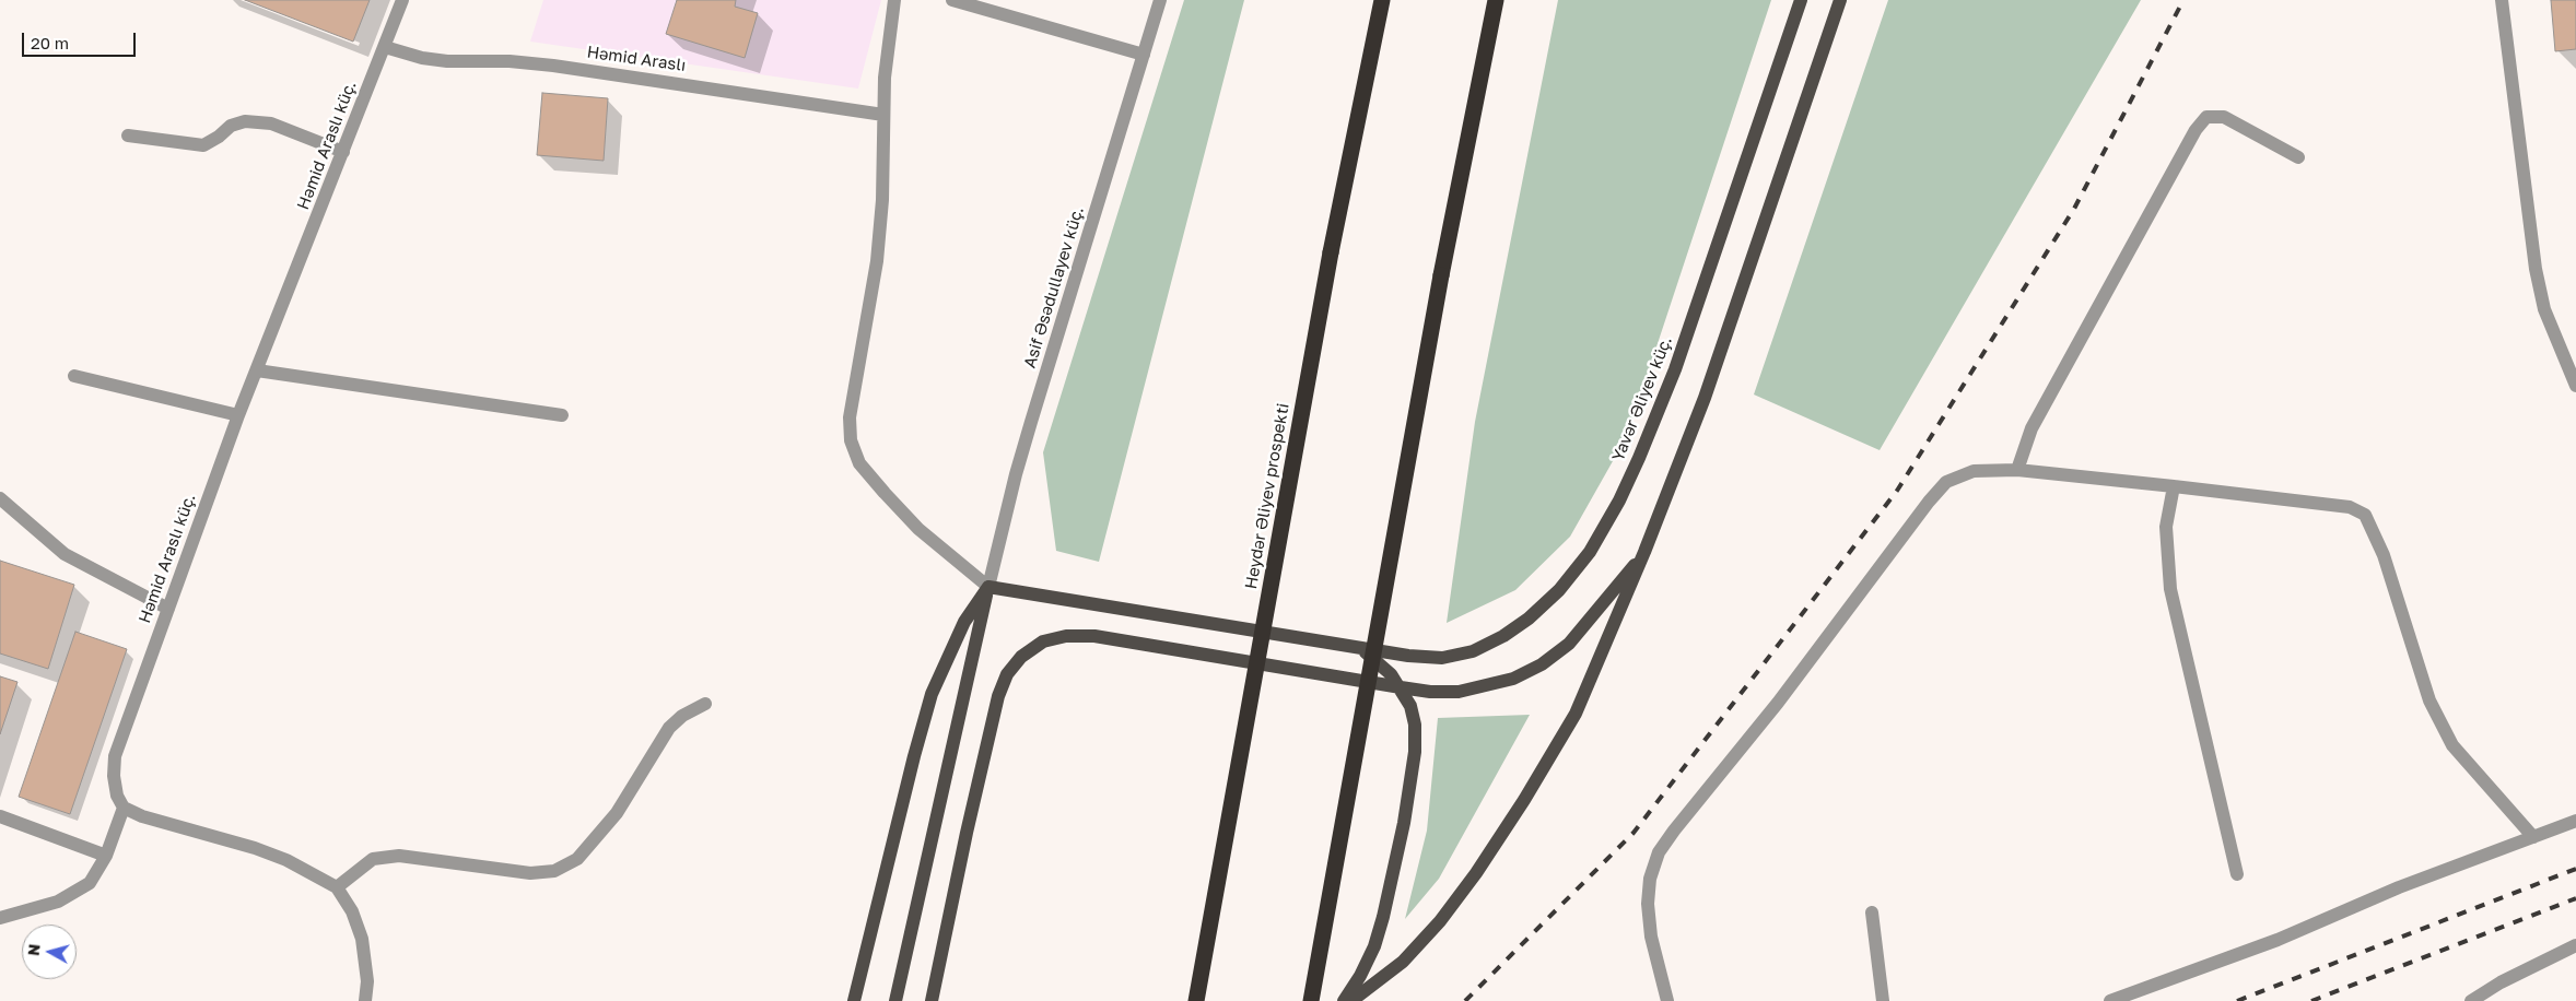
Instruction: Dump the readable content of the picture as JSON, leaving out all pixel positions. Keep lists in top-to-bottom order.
{
  "streets": {
    "highway": ["Heydər Əliyev prospekti"],
    "main road": ["Yavər Əliyev küç."],
    "street": ["Həmid Araslı", "Həmid Araslı küç.", "Asif Əsədullayev küç."]
  },
  "crossings": [
    ["Həmid Araslı", "Həmid Araslı küç."],
    ["Asif Əsədullayev küç.", "Yavər Əliyev küç."]
  ],
  "scale_bar": "20 m",
  "north": "left"
}
